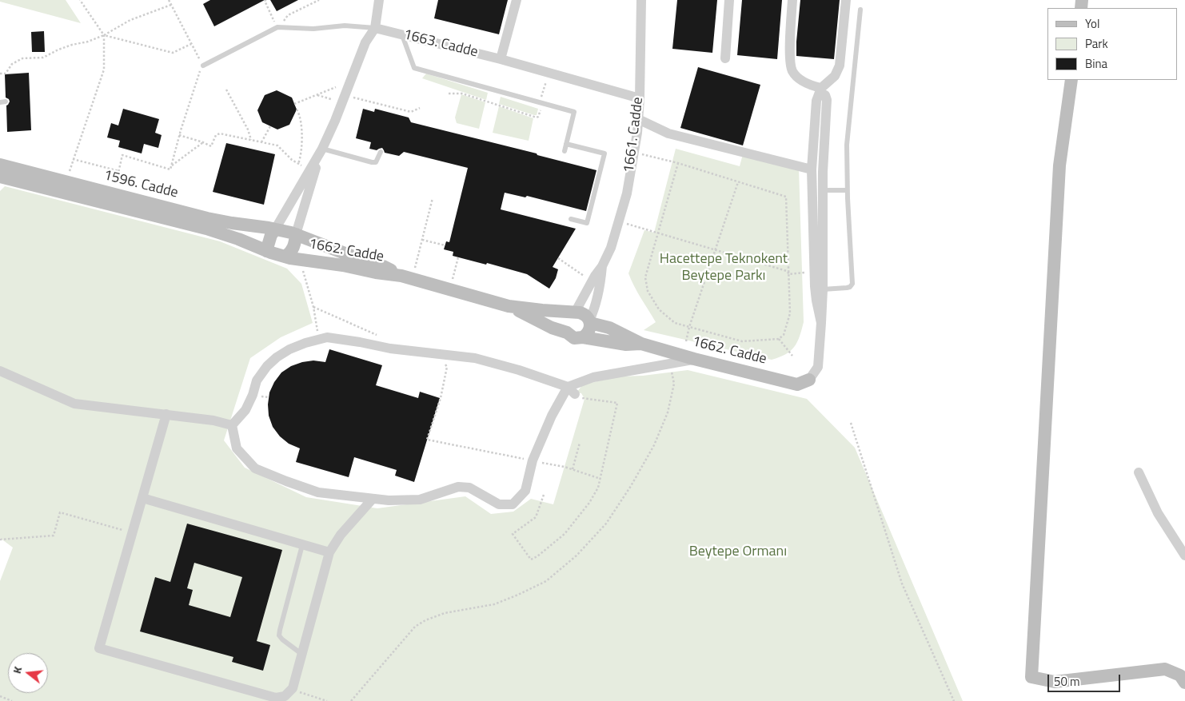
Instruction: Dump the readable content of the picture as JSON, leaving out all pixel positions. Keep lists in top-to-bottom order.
{
  "streets": {
    "street": [
      "1663. Cadde",
      "1661. Cadde",
      "1596. Cadde",
      "1662. Cadde"
    ]
  },
  "crossings": [
    ["1663. Cadde", "1661. Cadde"],
    ["1661. Cadde", "1662. Cadde"],
    ["1596. Cadde", "1662. Cadde"]
  ],
  "parks": ["Hacettepe Teknokent Beytepe Parkı", "Beytepe Ormanı"],
  "legend": ["Yol", "Park", "Bina"],
  "scale_bar": "50 m",
  "north": "left"
}
